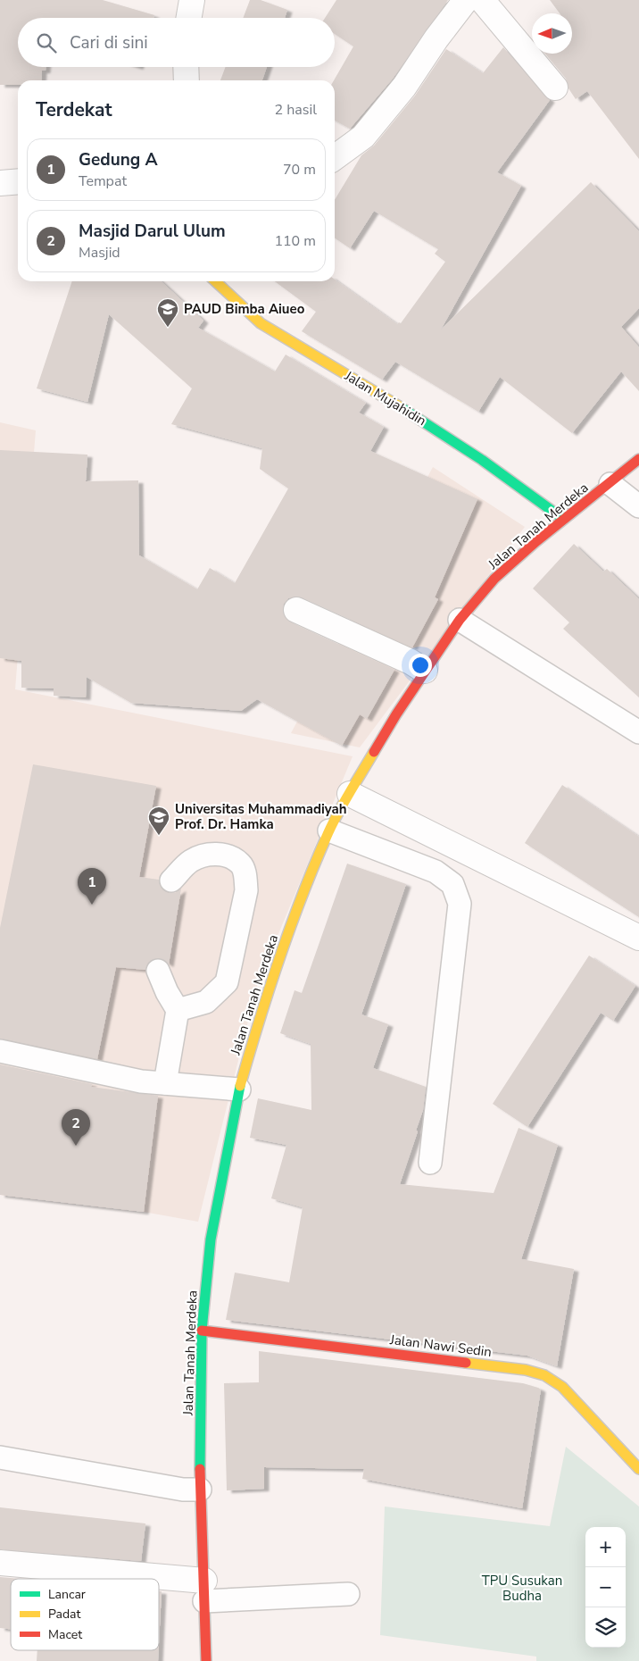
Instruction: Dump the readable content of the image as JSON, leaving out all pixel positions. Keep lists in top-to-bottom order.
{
  "streets": {
    "street": ["Jalan Mujahidin", "Jalan Tanah Merdeka", "Jalan Nawi Sedin"]
  },
  "crossings": [
    ["Jalan Mujahidin", "Jalan Tanah Merdeka"],
    ["Jalan Tanah Merdeka", "Jalan Nawi Sedin"]
  ],
  "parks": ["TPU Susukan Budha"],
  "places": {
    "school or university": ["PAUD Bimba Aiueo", "Universitas Muhammadiyah Prof. Dr. Hamka"]
  },
  "legend": ["Lancar", "Padat", "Macet"],
  "north": "left",
  "page": {
    "search": "Cari di sini",
    "heading": ["Terdekat", "2 hasil"],
    "list": [
      {
        "mark": "1",
        "name": "Gedung A",
        "note": "Tempat",
        "value": "70 m"
      },
      {
        "mark": "2",
        "name": "Masjid Darul Ulum",
        "note": "Masjid",
        "value": "110 m"
      }
    ],
    "pins": ["1", "2"],
    "map_buttons": ["+", "−"]
  }
}
